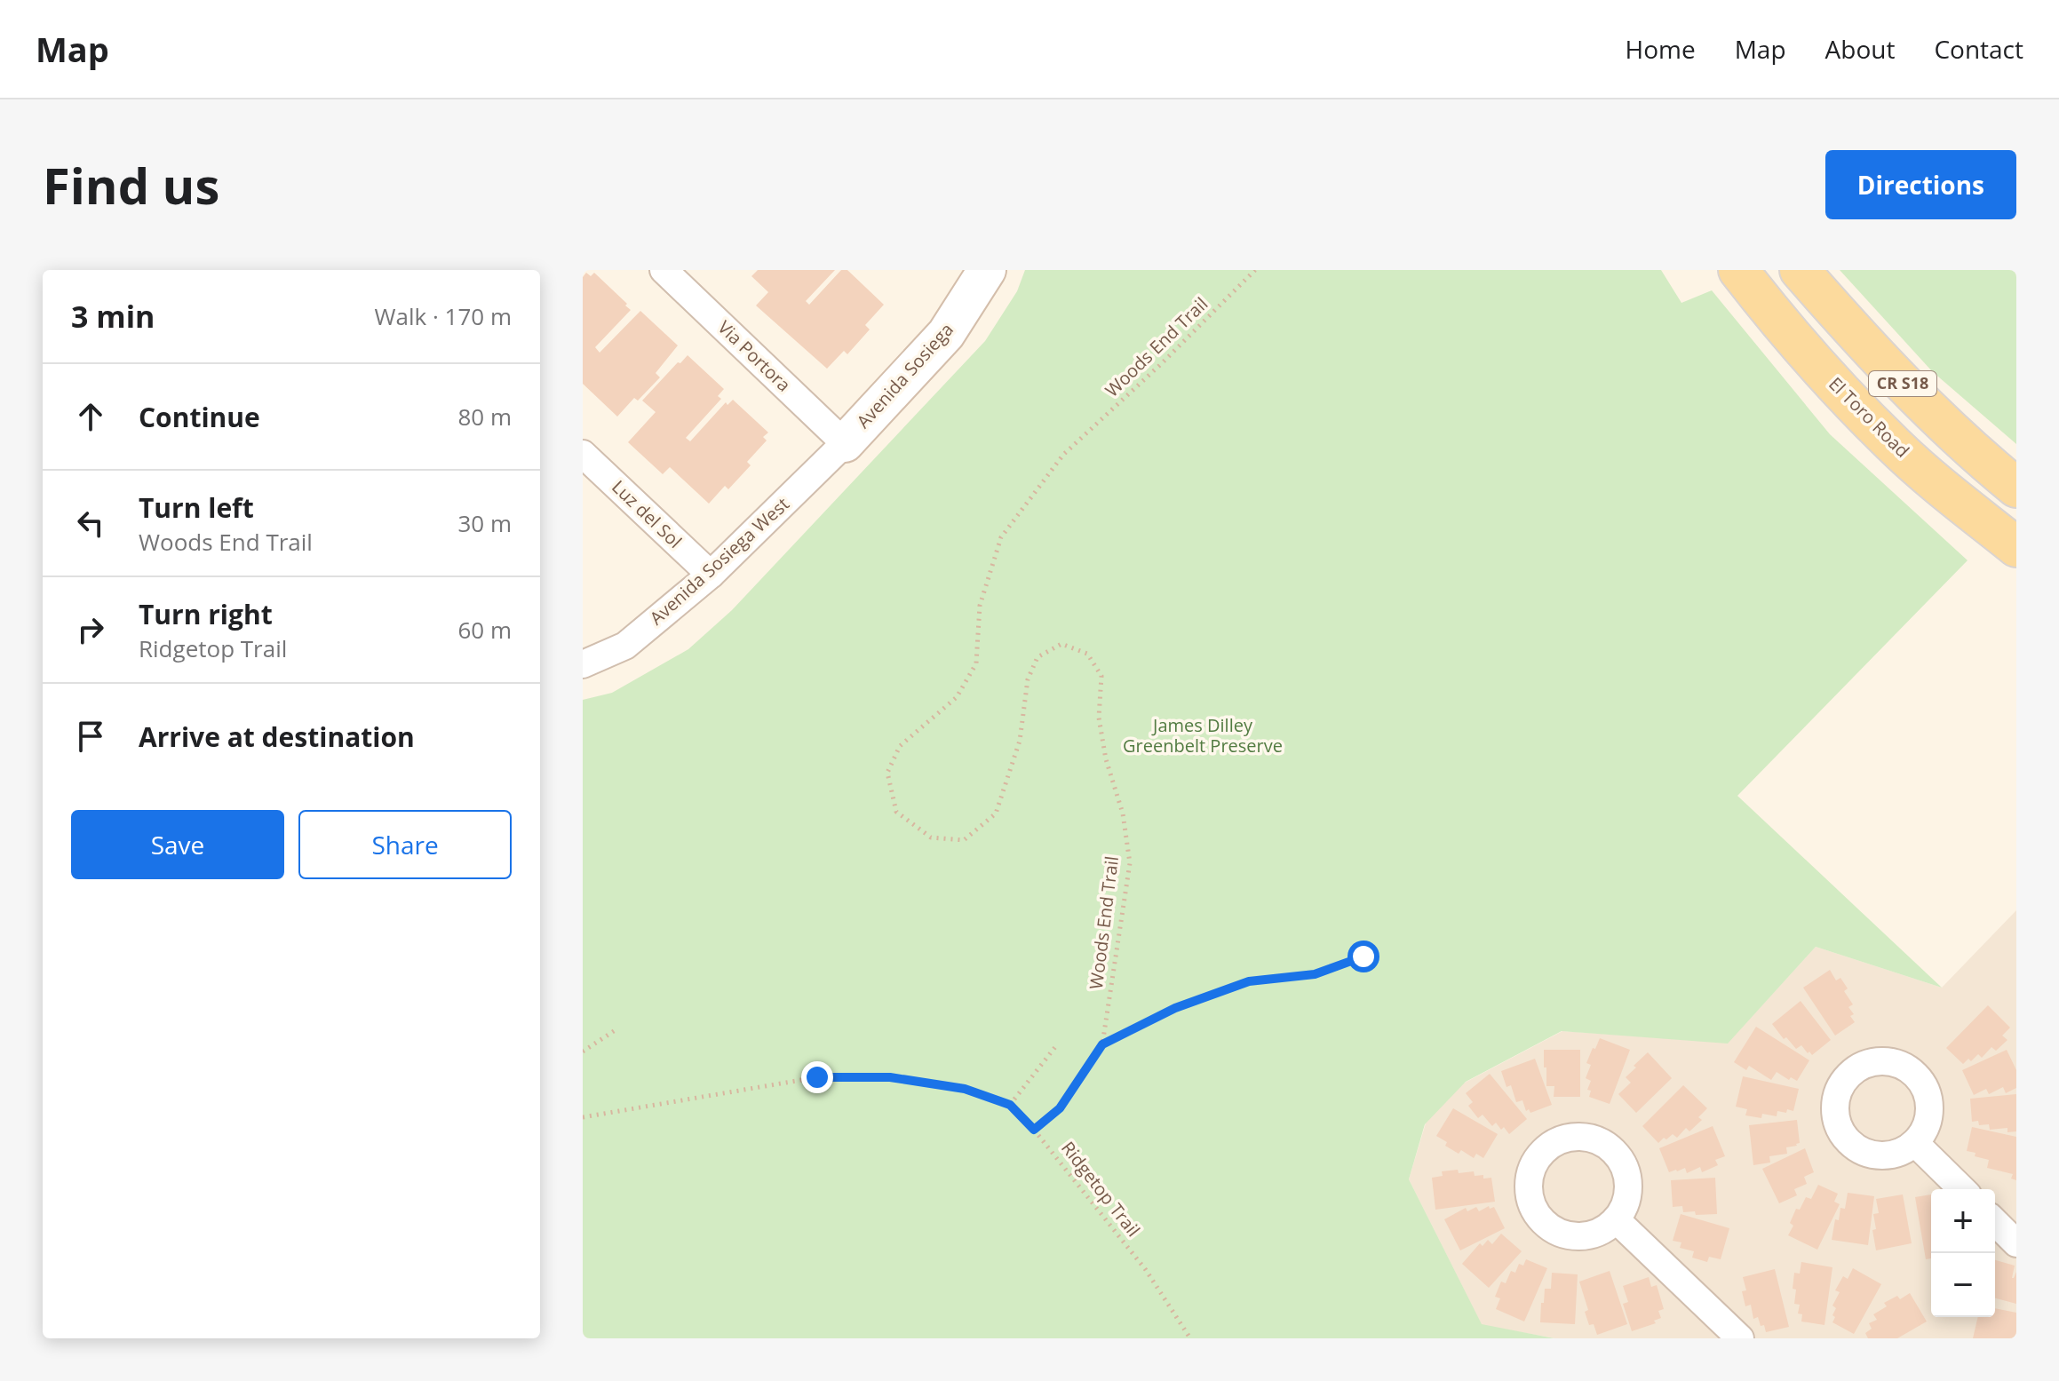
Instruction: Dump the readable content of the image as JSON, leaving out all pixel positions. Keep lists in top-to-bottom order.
{
  "streets": {
    "main road": ["CR S18", "El Toro Road"],
    "street": [
      "Via Portora",
      "Avenida Sosiega",
      "Luz del Sol",
      "Avenida Sosiega West"
    ],
    "path": ["Woods End Trail", "Ridgetop Trail"]
  },
  "crossings": [
    ["Woods End Trail", "Ridgetop Trail"],
    ["Via Portora", "Avenida Sosiega"],
    ["Via Portora", "Avenida Sosiega West"],
    ["Avenida Sosiega", "Avenida Sosiega West"],
    ["Luz del Sol", "Avenida Sosiega West"]
  ],
  "parks": ["James Dilley Greenbelt Preserve"],
  "page": {
    "header": "Map",
    "nav": [
      "Home",
      "Map",
      "About",
      "Contact"
    ],
    "buttons": [
      "Directions",
      ["Save", "Share"]
    ],
    "title": "Find us",
    "heading": ["3 min", "Walk · 170 m"],
    "list": [
      ["Continue", "80 m"],
      ["Turn left", "Woods End Trail", "30 m"],
      ["Turn right", "Ridgetop Trail", "60 m"],
      "Arrive at destination"
    ],
    "map_buttons": ["+", "−"]
  }
}
